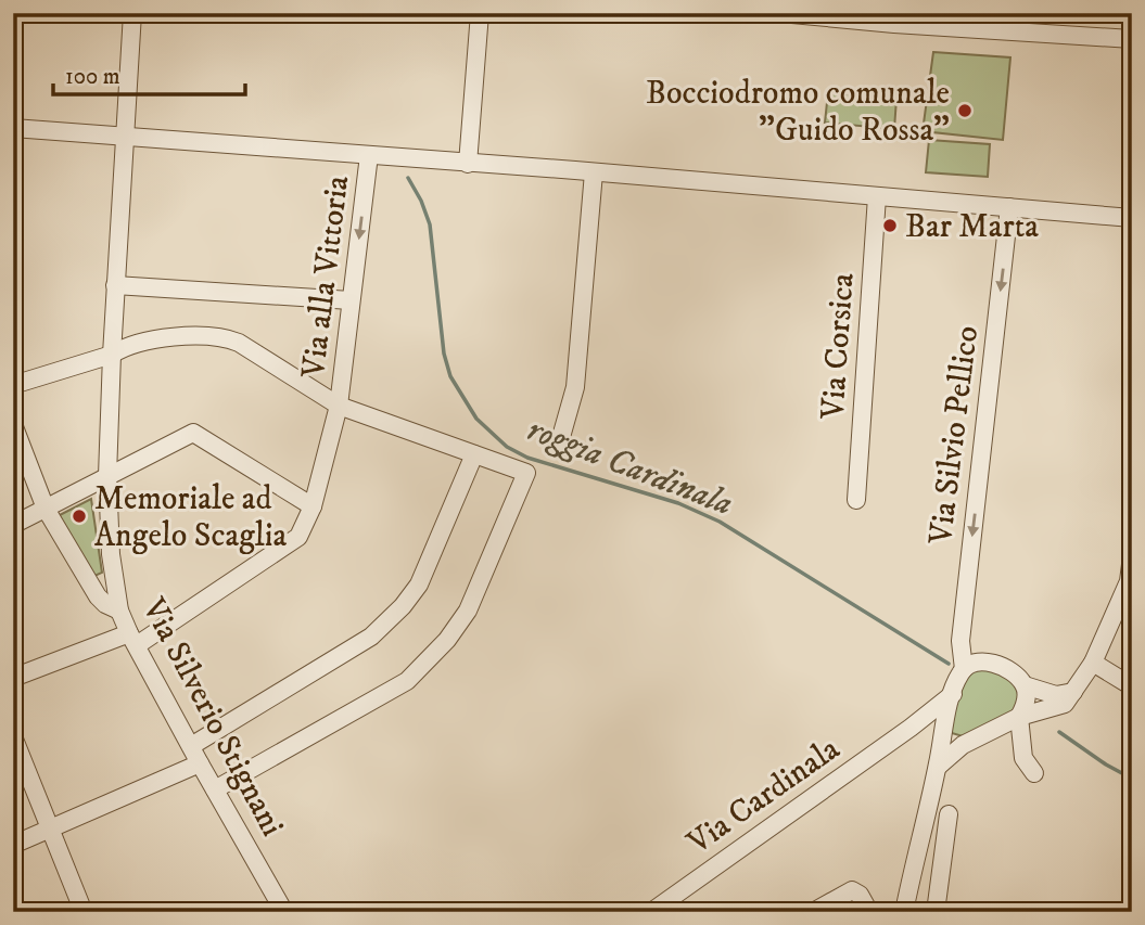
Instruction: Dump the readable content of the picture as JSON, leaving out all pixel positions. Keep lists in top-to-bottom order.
{
  "streets": {
    "street": [
      "Via alla Vittoria",
      "Via Corsica",
      "Via Silvio Pellico",
      "Via Silverio Stignani",
      "Via Cardinala"
    ]
  },
  "crossings": [
    ["Via alla Vittoria", "Via Silverio Stignani"],
    ["Via Silvio Pellico", "Via Cardinala"]
  ],
  "one_way": ["Via Silvio Pellico"],
  "water": ["roggia Cardinala"],
  "places": ["Bocciodromo comunale \"Guido Rossa\"", "Bar Marta", "Memoriale ad Angelo Scaglia"],
  "scale_bar": "100 m"
}
